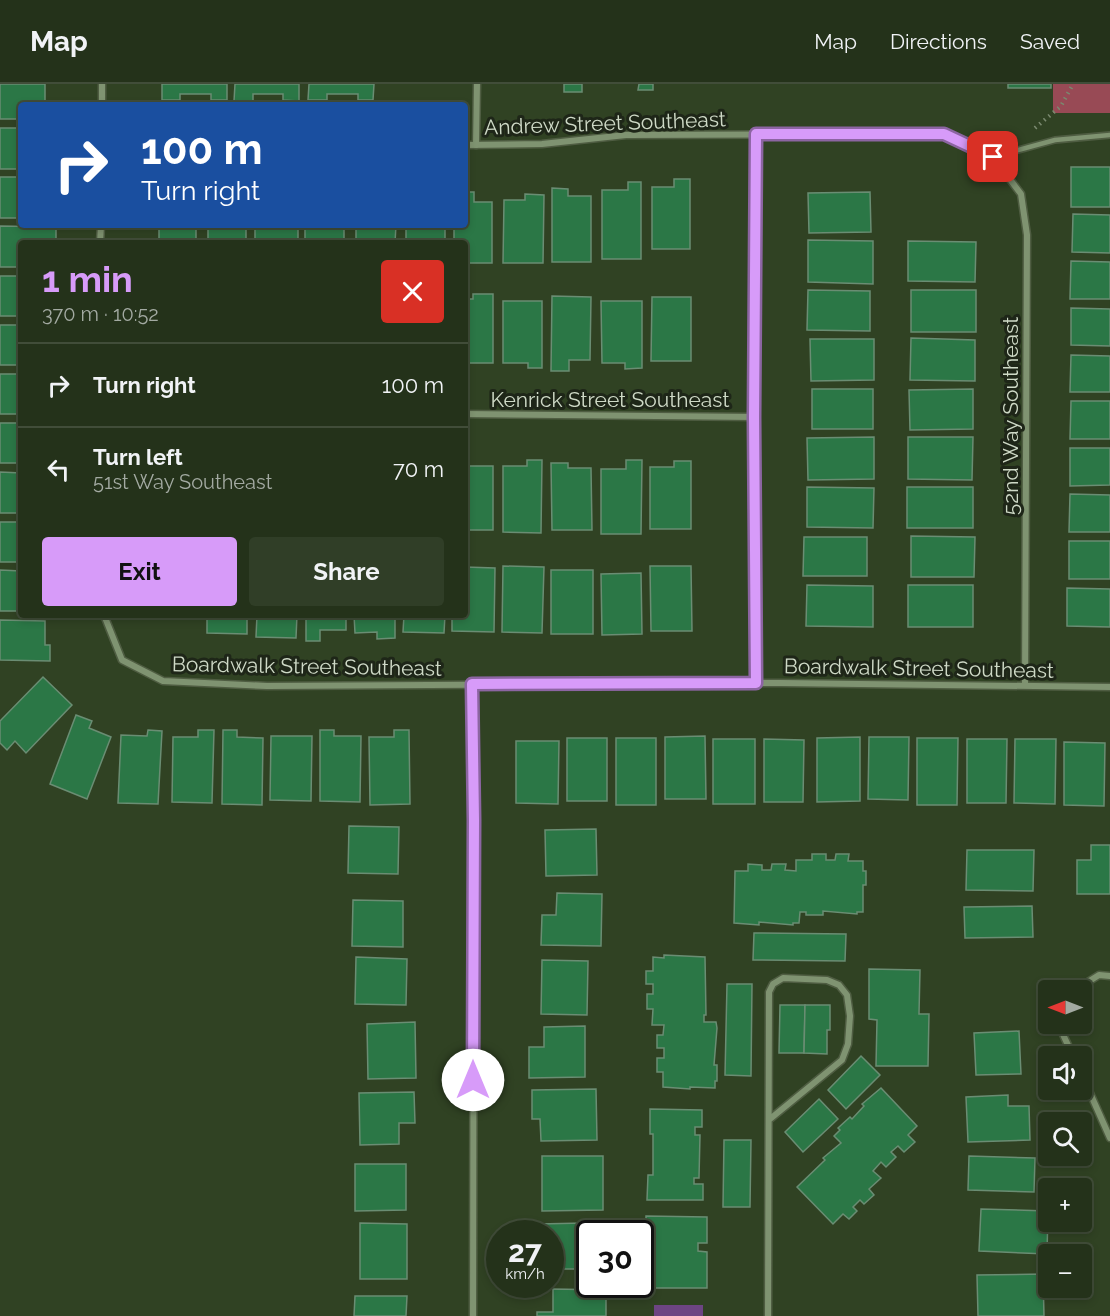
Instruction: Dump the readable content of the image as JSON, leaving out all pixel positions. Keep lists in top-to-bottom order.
{
  "streets": {
    "street": [
      "Andrew Street Southeast",
      "Kenrick Street Southeast",
      "52nd Way Southeast",
      "Boardwalk Street Southeast"
    ]
  },
  "crossings": [
    ["Andrew Street Southeast", "52nd Way Southeast"],
    ["52nd Way Southeast", "Boardwalk Street Southeast"]
  ],
  "north": "left",
  "page": {
    "header": "Map",
    "nav": ["Map", "Directions", "Saved"],
    "turn": ["100 m", "Turn right"],
    "heading": ["1 min", "370 m · 10:52"],
    "list": [
      {
        "name": "Turn right",
        "value": "100 m"
      },
      {
        "name": "Turn left",
        "note": "51st Way Southeast",
        "value": "70 m"
      }
    ],
    "buttons": ["Exit", "Share"],
    "map_buttons": ["+", "−"],
    "speed": "27 km/h",
    "limit": "30"
  }
}
